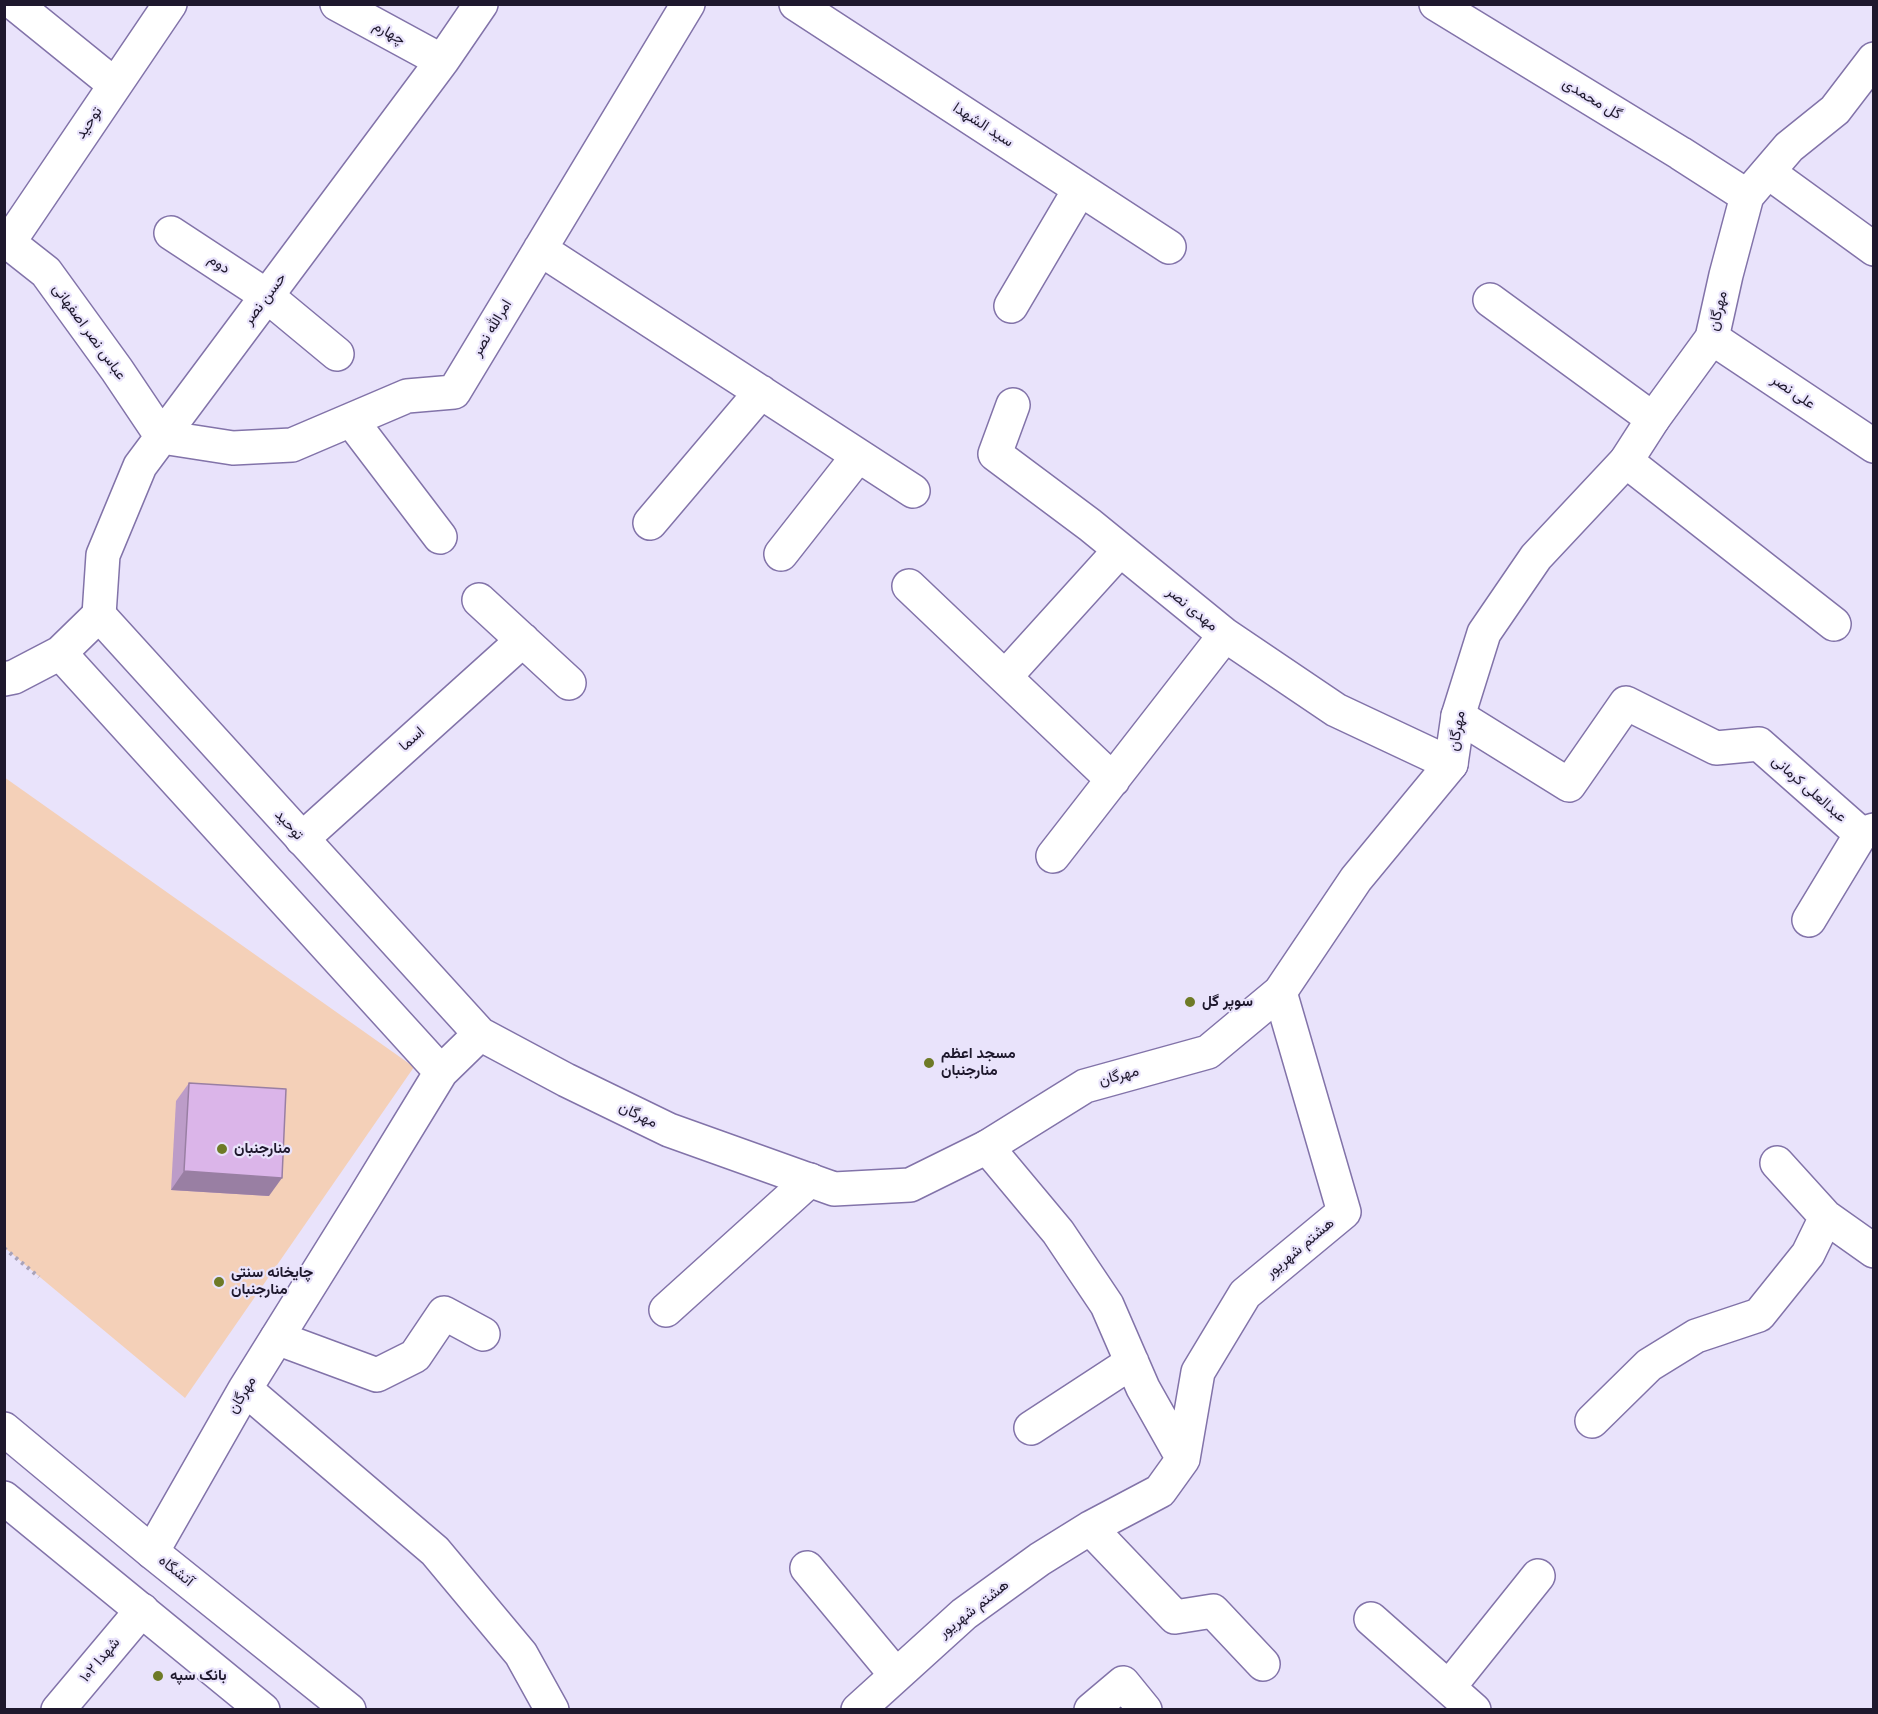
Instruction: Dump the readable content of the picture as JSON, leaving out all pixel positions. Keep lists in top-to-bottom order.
{
  "streets": {
    "street": [
      "چهارم",
      "گل محمدی",
      "توحید",
      "سید الشهدا",
      "دوم",
      "حسن نصر",
      "مهرگان",
      "امرالله نصر",
      "عباس نصر اصفهانی",
      "علی نصر",
      "مهدی نصر",
      "اسما",
      "عبدالعلی کرمانی",
      "هشتم شهریور",
      "آتشگاه",
      "شهدا ۱۰۲"
    ]
  },
  "crossings": [
    ["چهارم", "حسن نصر"],
    ["گل محمدی", "مهرگان"],
    ["توحید", "حسن نصر"],
    ["توحید", "مهرگان"],
    ["توحید", "عباس نصر اصفهانی"],
    ["توحید", "اسما"],
    ["دوم", "حسن نصر"],
    ["حسن نصر", "امرالله نصر"],
    ["حسن نصر", "عباس نصر اصفهانی"],
    ["مهرگان", "علی نصر"],
    ["مهرگان", "مهدی نصر"],
    ["مهرگان", "عبدالعلی کرمانی"],
    ["مهرگان", "هشتم شهریور"],
    ["مهرگان", "آتشگاه"],
    ["امرالله نصر", "عباس نصر اصفهانی"]
  ],
  "places": [
    "سوپر گل",
    "مسجد اعظم منارجنبان",
    "منارجنبان",
    "چایخانه سنتی منارجنبان",
    "بانک سپه"
  ]
}
